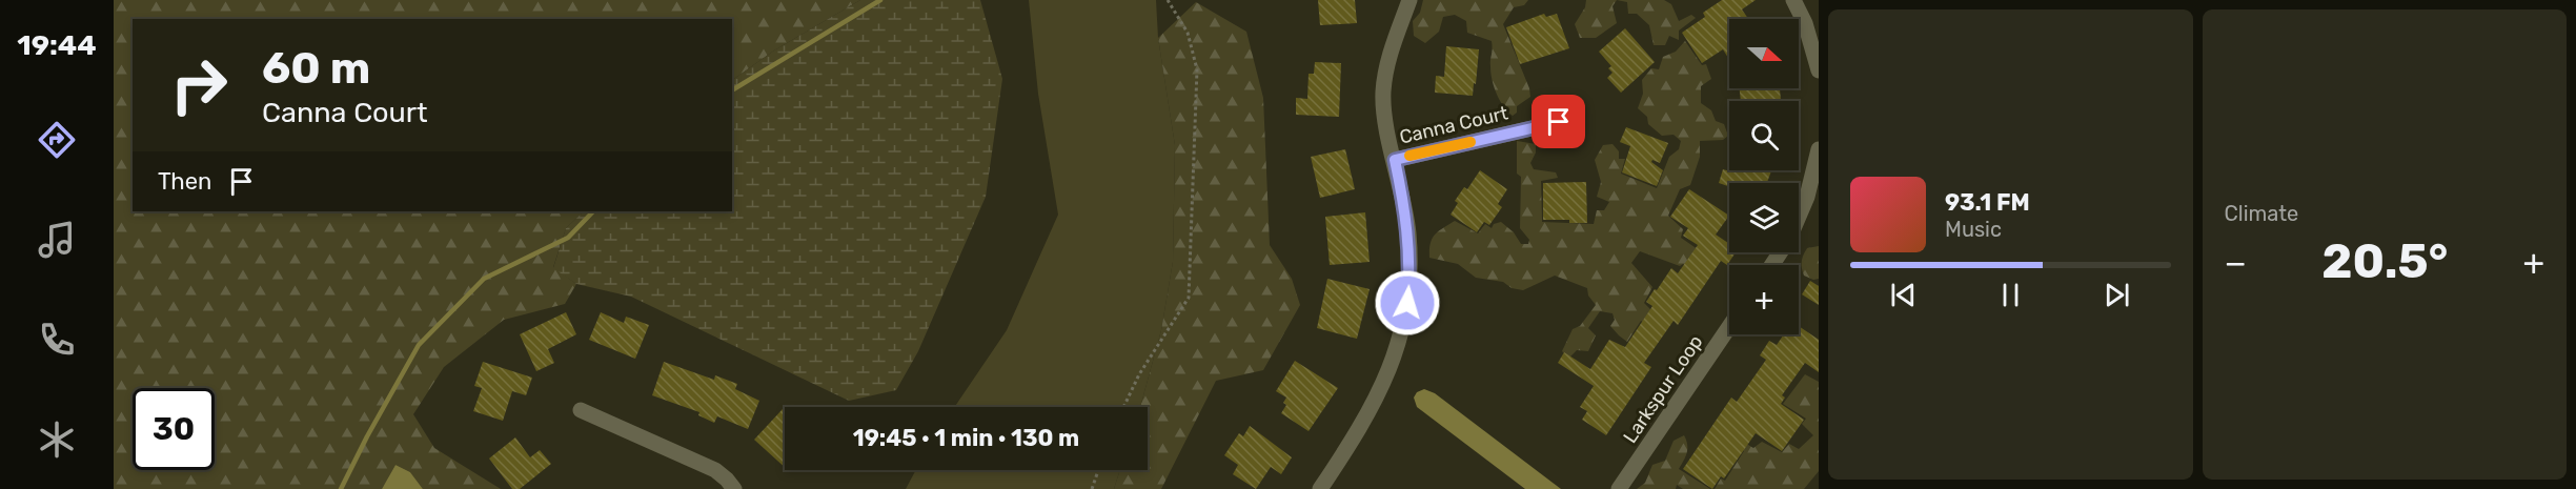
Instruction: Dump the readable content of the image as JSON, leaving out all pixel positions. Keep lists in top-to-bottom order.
{
  "streets": {
    "street": ["Canna Court", "Larkspur Loop"]
  },
  "north": "right",
  "page": {
    "tabs": "19:44",
    "tile": "Climate",
    "map_buttons": "+",
    "turn": ["60 m", "Canna Court"],
    "then": "Then",
    "song": ["93.1 FM", "Music"],
    "heat": ["−", "20.5°", "+"],
    "limit": "30",
    "trip": "19:45 · 1 min · 130 m"
  }
}
